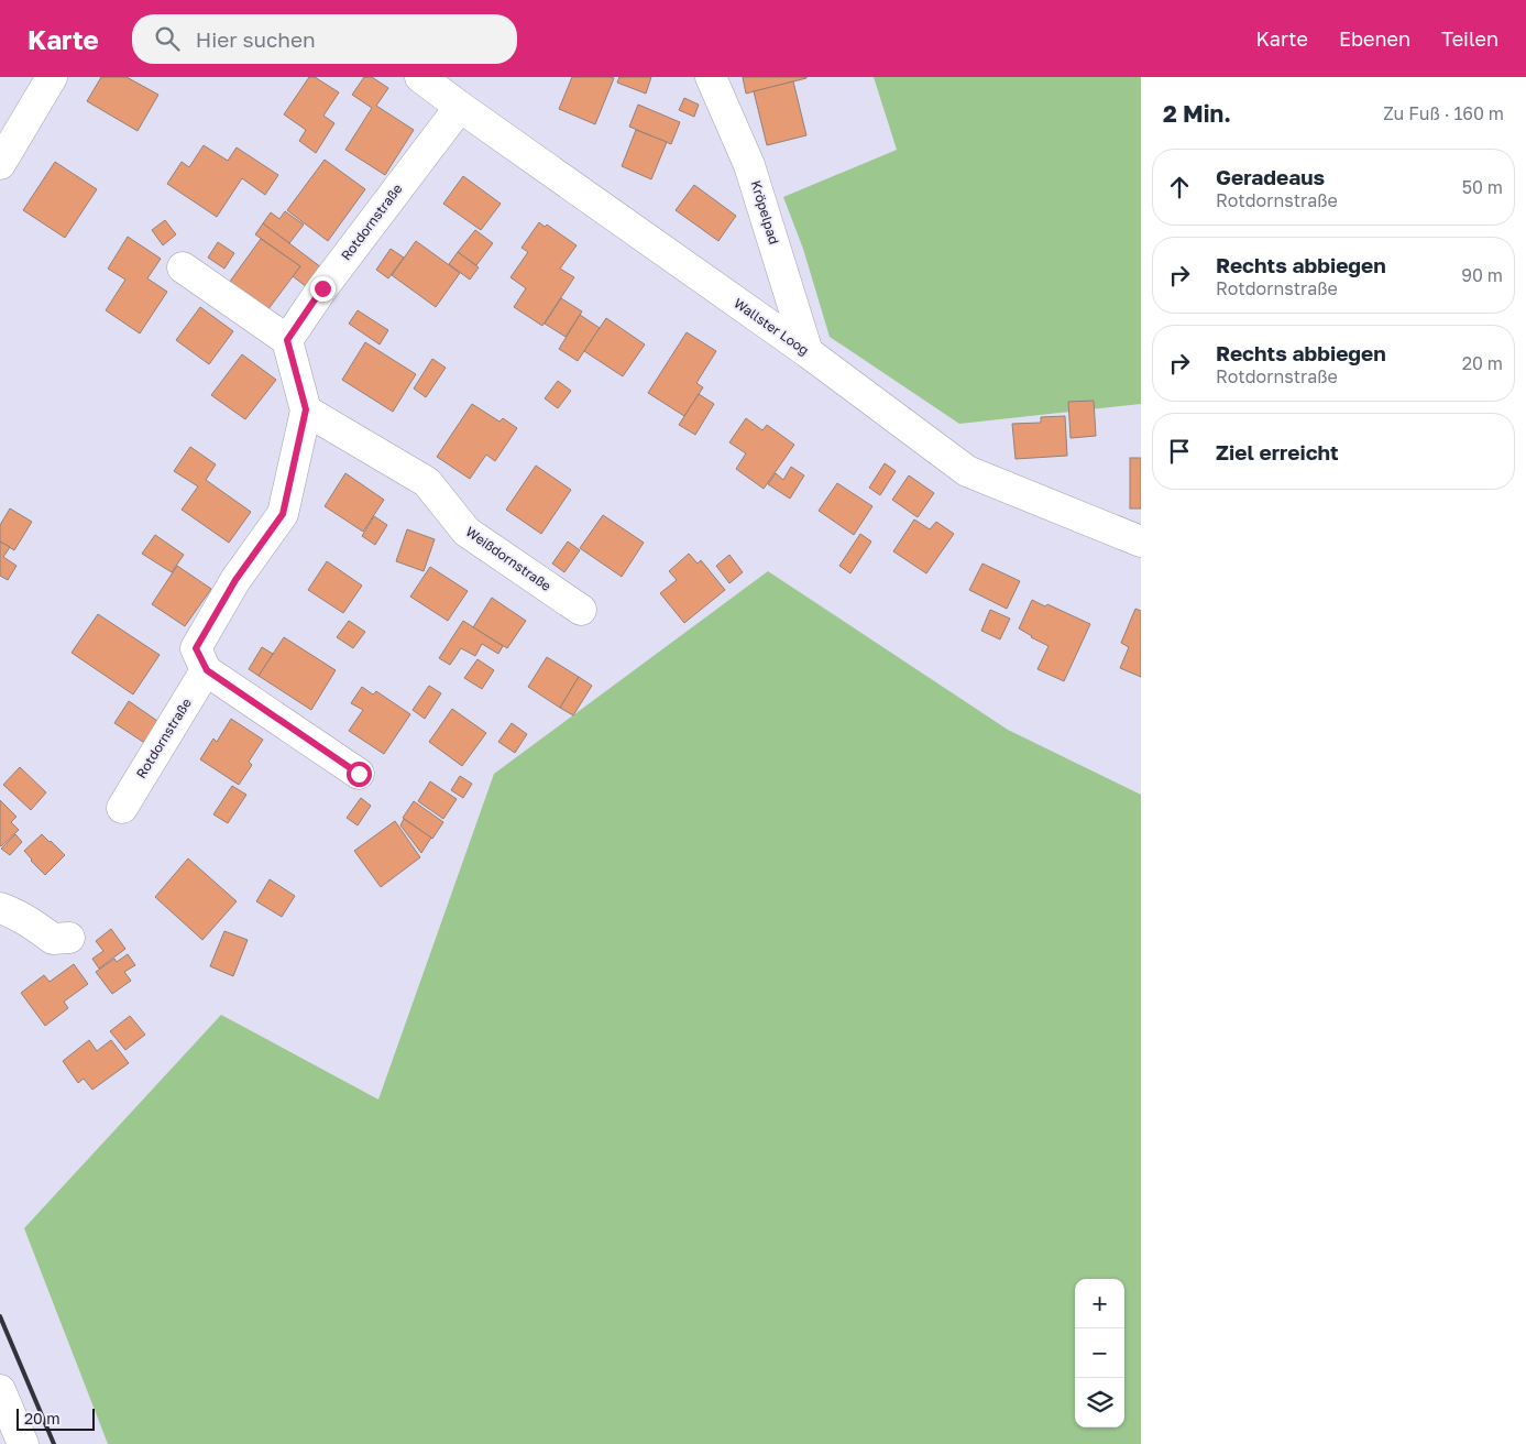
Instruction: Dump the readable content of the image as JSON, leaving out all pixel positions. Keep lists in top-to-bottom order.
{
  "streets": {
    "street": [
      "Kröpelpad",
      "Rotdornstraße",
      "Wallster Loog",
      "Weißdornstraße"
    ]
  },
  "crossings": [
    ["Kröpelpad", "Wallster Loog"],
    ["Rotdornstraße", "Wallster Loog"]
  ],
  "scale_bar": "20 m",
  "page": {
    "header": "Karte",
    "search": "Hier suchen",
    "nav": ["Karte", "Ebenen", "Teilen"],
    "heading": ["2 Min.", "Zu Fuß · 160 m"],
    "list": [
      ["Geradeaus", "Rotdornstraße", "50 m"],
      ["Rechts abbiegen", "Rotdornstraße", "90 m"],
      ["Rechts abbiegen", "Rotdornstraße", "20 m"],
      "Ziel erreicht"
    ],
    "map_buttons": ["+", "−"],
    "scale": "20 m"
  }
}
